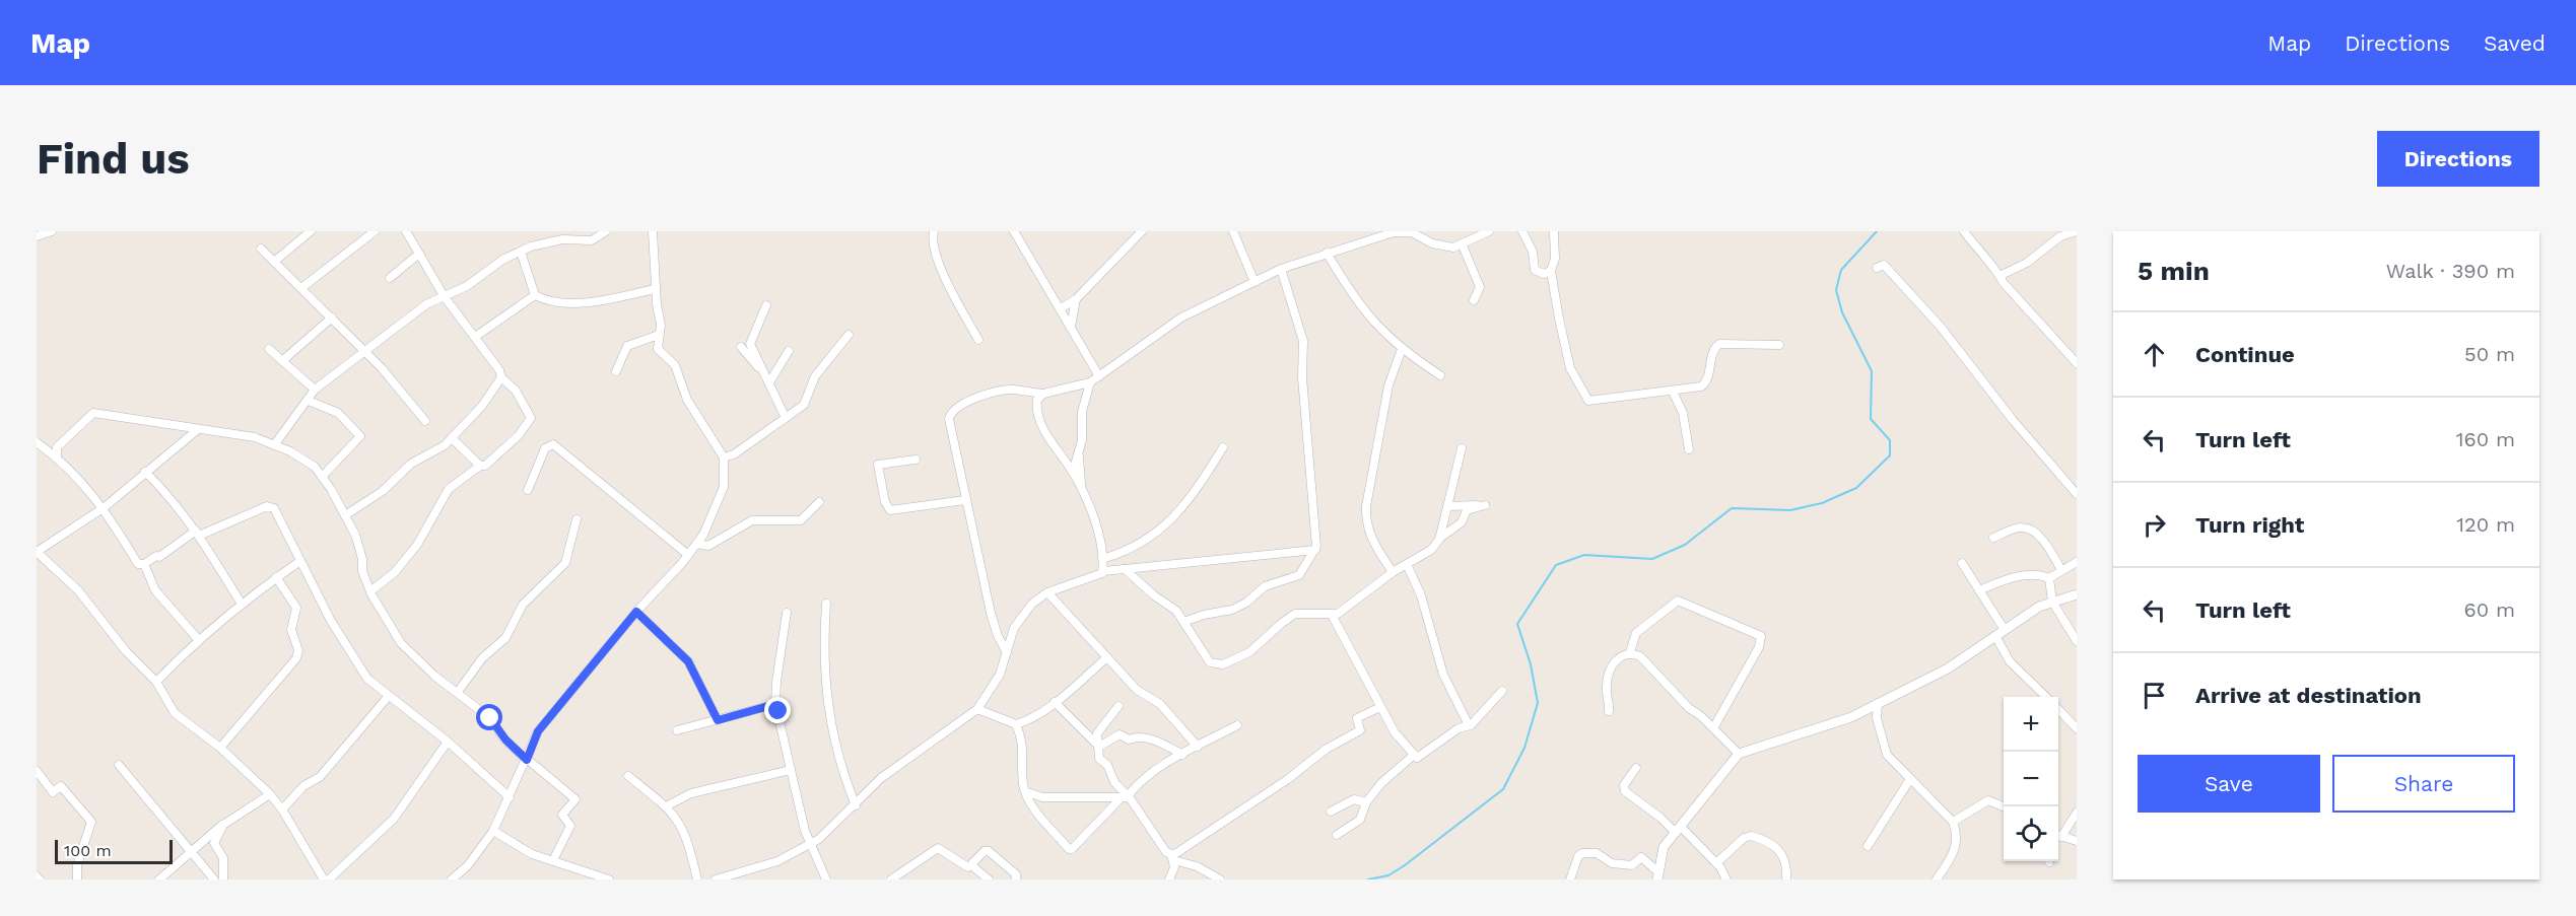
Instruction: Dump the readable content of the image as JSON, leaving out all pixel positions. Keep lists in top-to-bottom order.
{
  "scale_bar": "100 m",
  "page": {
    "header": "Map",
    "nav": ["Map", "Directions", "Saved"],
    "buttons": [
      "Directions",
      ["Save", "Share"]
    ],
    "title": "Find us",
    "heading": ["5 min", "Walk · 390 m"],
    "list": [
      ["Continue", "50 m"],
      ["Turn left", "160 m"],
      ["Turn right", "120 m"],
      ["Turn left", "60 m"],
      "Arrive at destination"
    ],
    "map_buttons": ["+", "−"],
    "scale": "100 m"
  }
}
